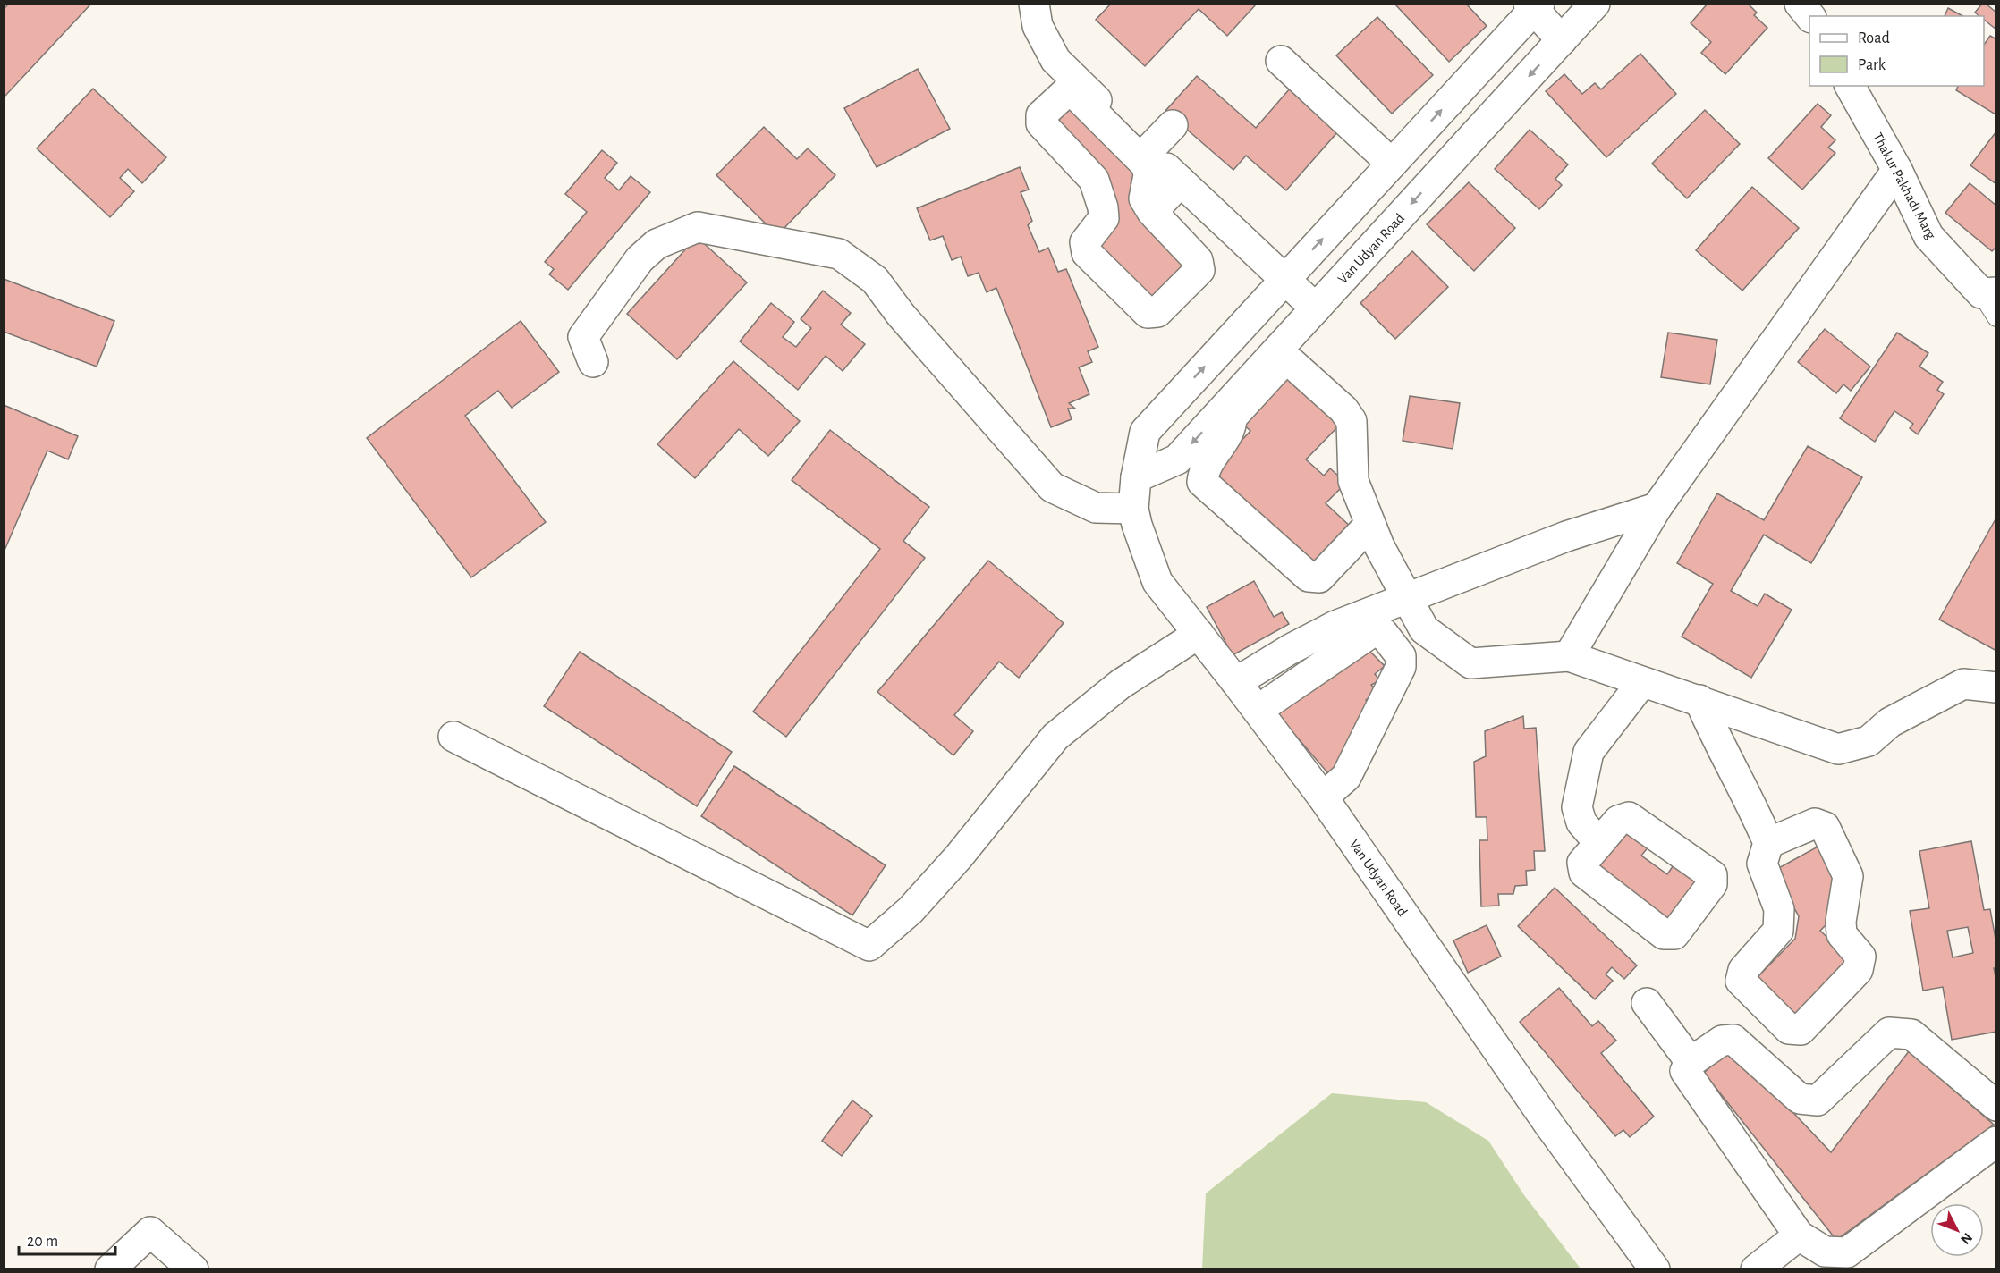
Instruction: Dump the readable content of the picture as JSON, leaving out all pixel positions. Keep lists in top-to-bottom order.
{
  "streets": {
    "street": ["Thakur Pakhadi Marg", "Van Udyan Road"]
  },
  "legend": ["Road", "Park"],
  "scale_bar": "20 m",
  "north": "bottom right"
}
